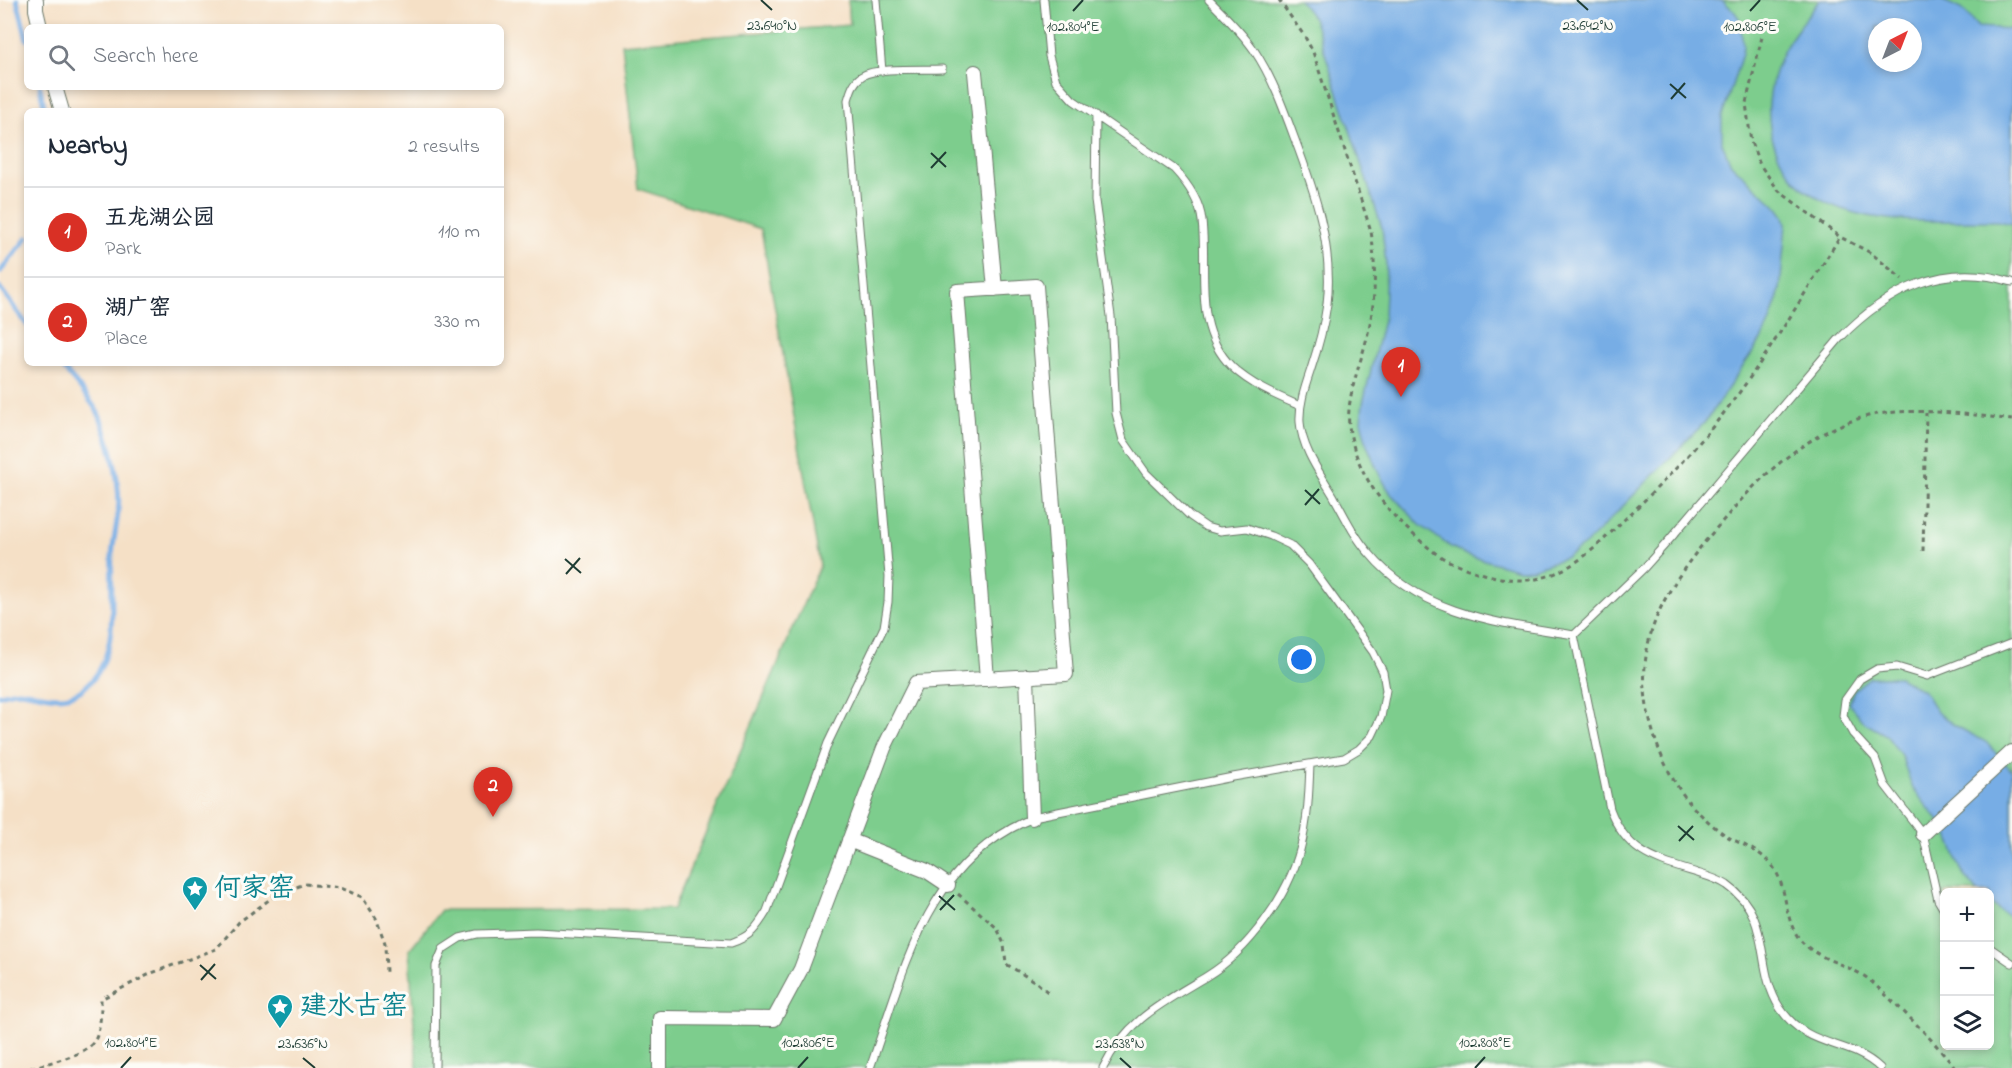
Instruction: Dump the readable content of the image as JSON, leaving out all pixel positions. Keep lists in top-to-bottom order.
{
  "places": {
    "place": ["何家窑", "建水古窑"]
  },
  "north": "top right",
  "page": {
    "search": "Search here",
    "heading": ["Nearby", "2 results"],
    "list": [
      {
        "mark": "1",
        "name": "五龙湖公园",
        "note": "Park",
        "value": "110 m"
      },
      {
        "mark": "2",
        "name": "湖广窑",
        "note": "Place",
        "value": "330 m"
      }
    ],
    "pins": ["1", "2"],
    "map_buttons": ["+", "−"]
  },
  "coordinates": [
    "23.640°N",
    "23.642°N",
    "102.804°E",
    "102.806°E",
    "102.808°E",
    "23.636°N",
    "23.638°N"
  ]
}
